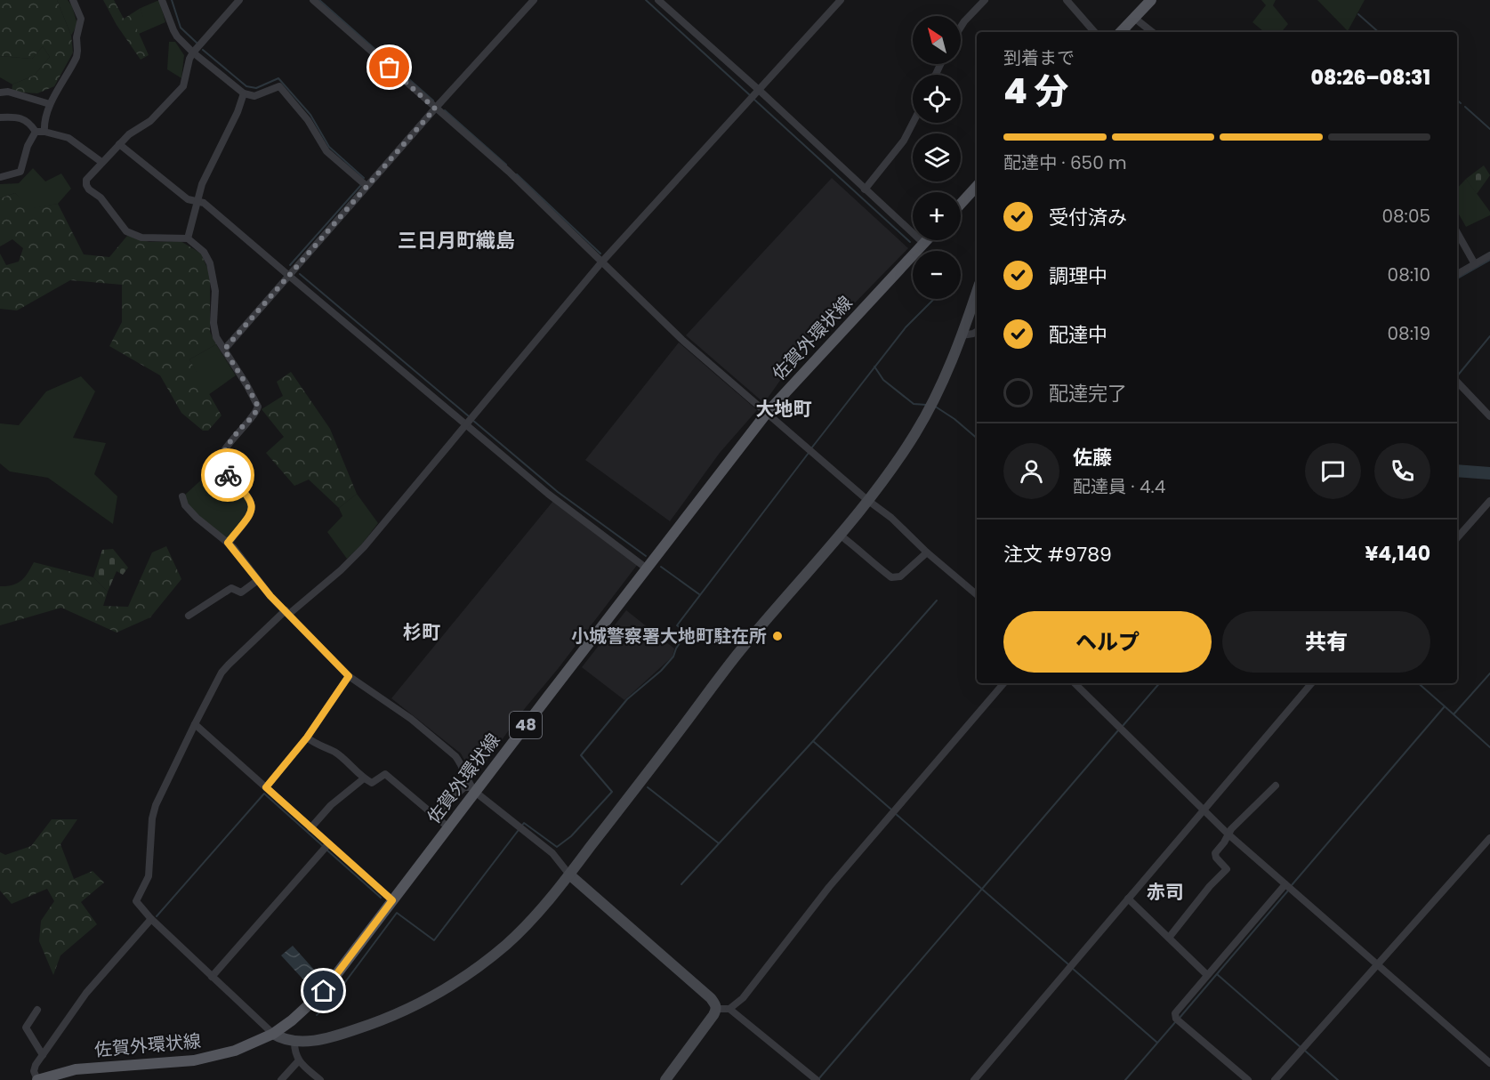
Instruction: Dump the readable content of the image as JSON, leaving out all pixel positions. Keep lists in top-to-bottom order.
{
  "streets": {
    "main road": ["佐賀外環状線", "48"]
  },
  "districts": [
    "三日月町織島",
    "大地町",
    "杉町",
    "赤司"
  ],
  "places": ["小城警察署大地町駐在所"],
  "north": "top left",
  "page": {
    "map_buttons": ["+", "−"],
    "heading": ["4 分", "到着まで", "08:26–08:31"],
    "panel": [
      "佐藤",
      "配達員 · 4.4",
      "注文 #9789",
      "¥4,140"
    ],
    "bar": "配達中 · 650 m",
    "list": [
      ["受付済み", "08:05"],
      ["調理中", "08:10"],
      ["配達中", "08:19"],
      "配達完了"
    ],
    "buttons": ["ヘルプ", "共有"]
  }
}
